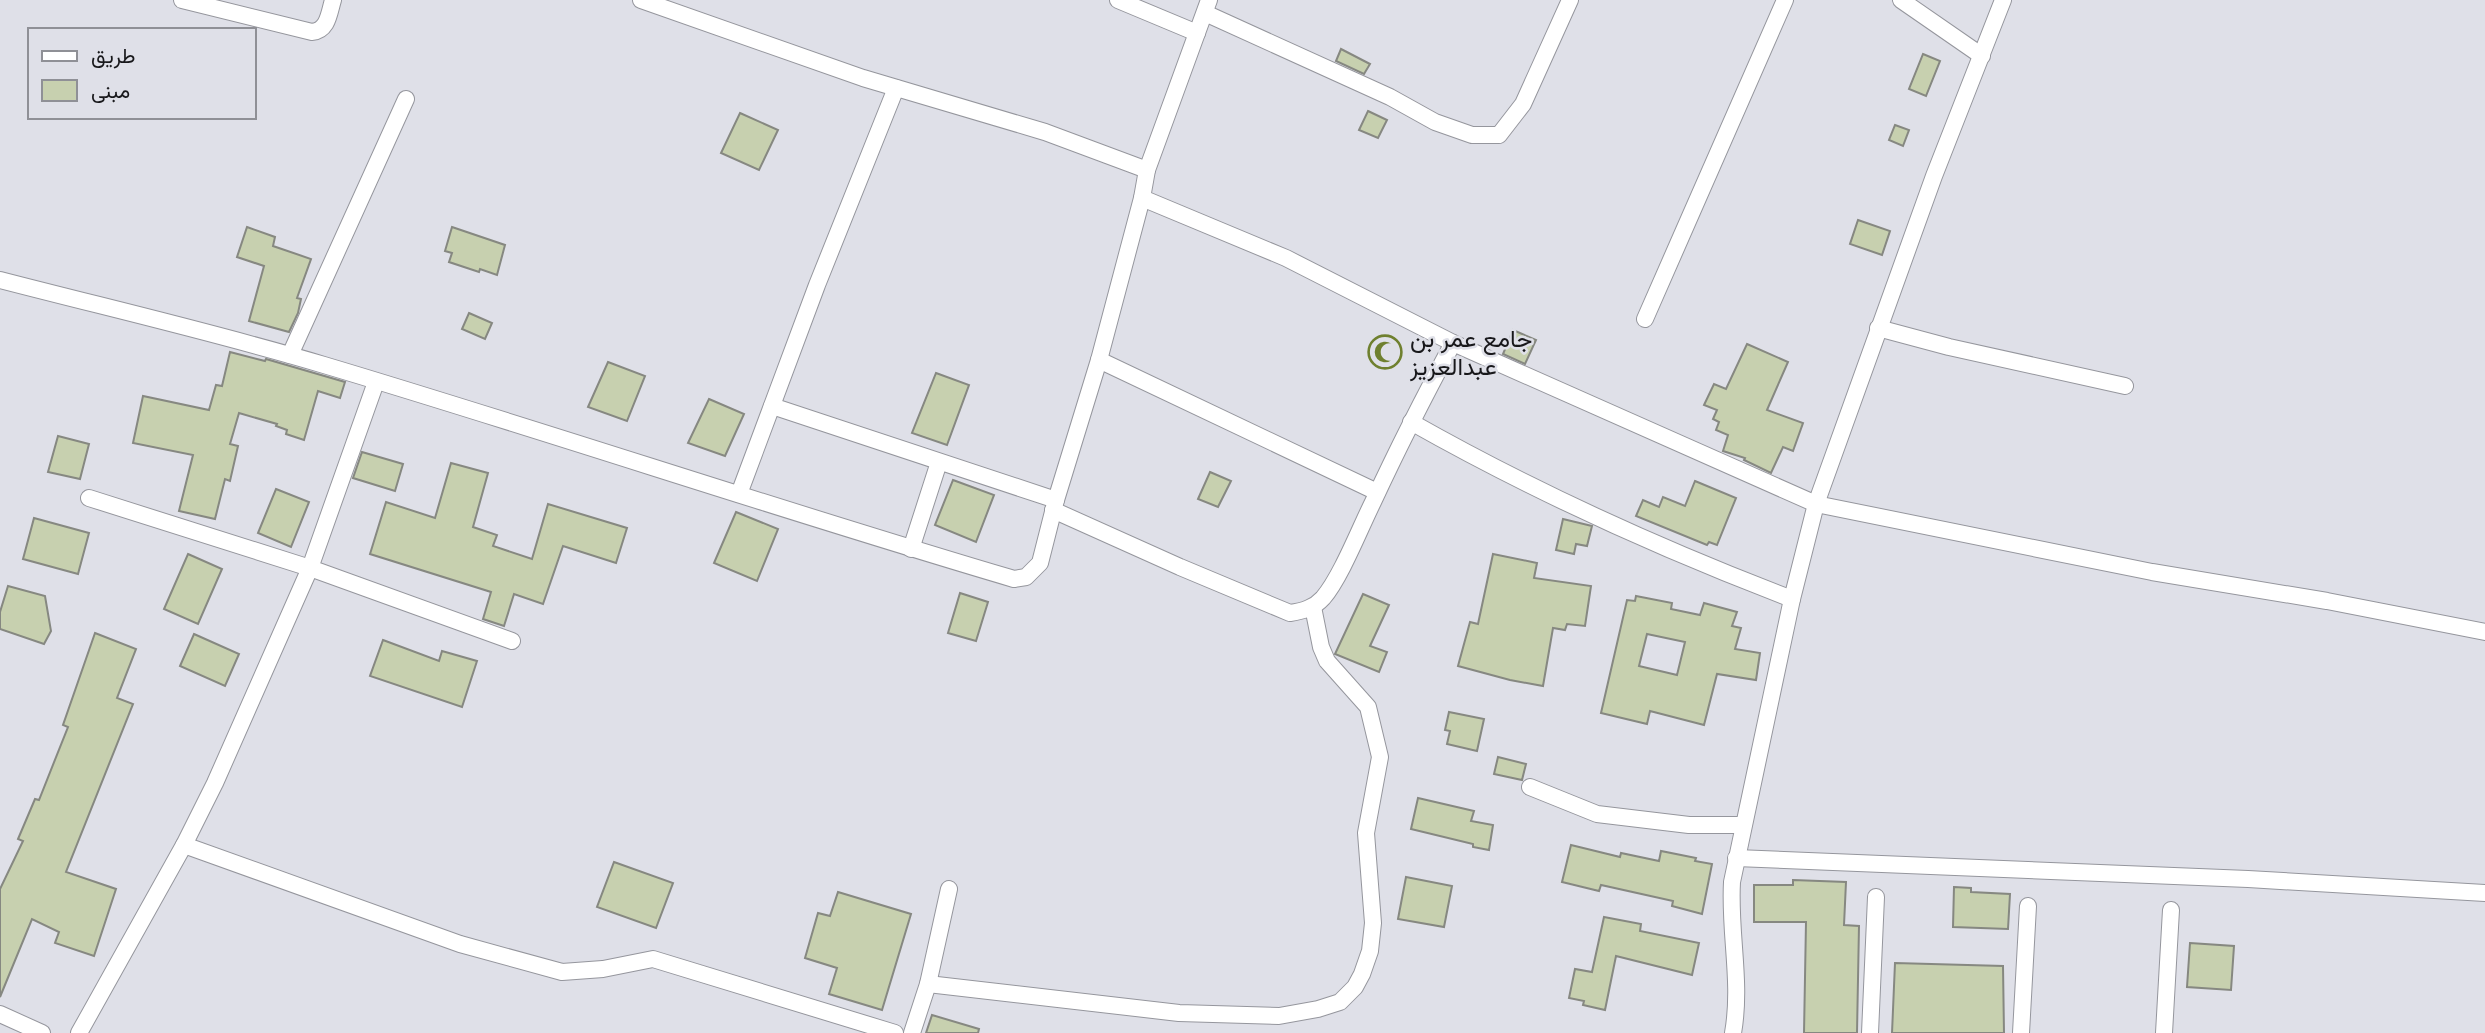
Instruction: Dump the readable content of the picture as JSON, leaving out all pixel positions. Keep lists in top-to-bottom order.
{
  "places": {
    "mosque": ["جامع عمر بن عبدالعزيز"]
  },
  "legend": ["طريق", "مبنى"]
}
